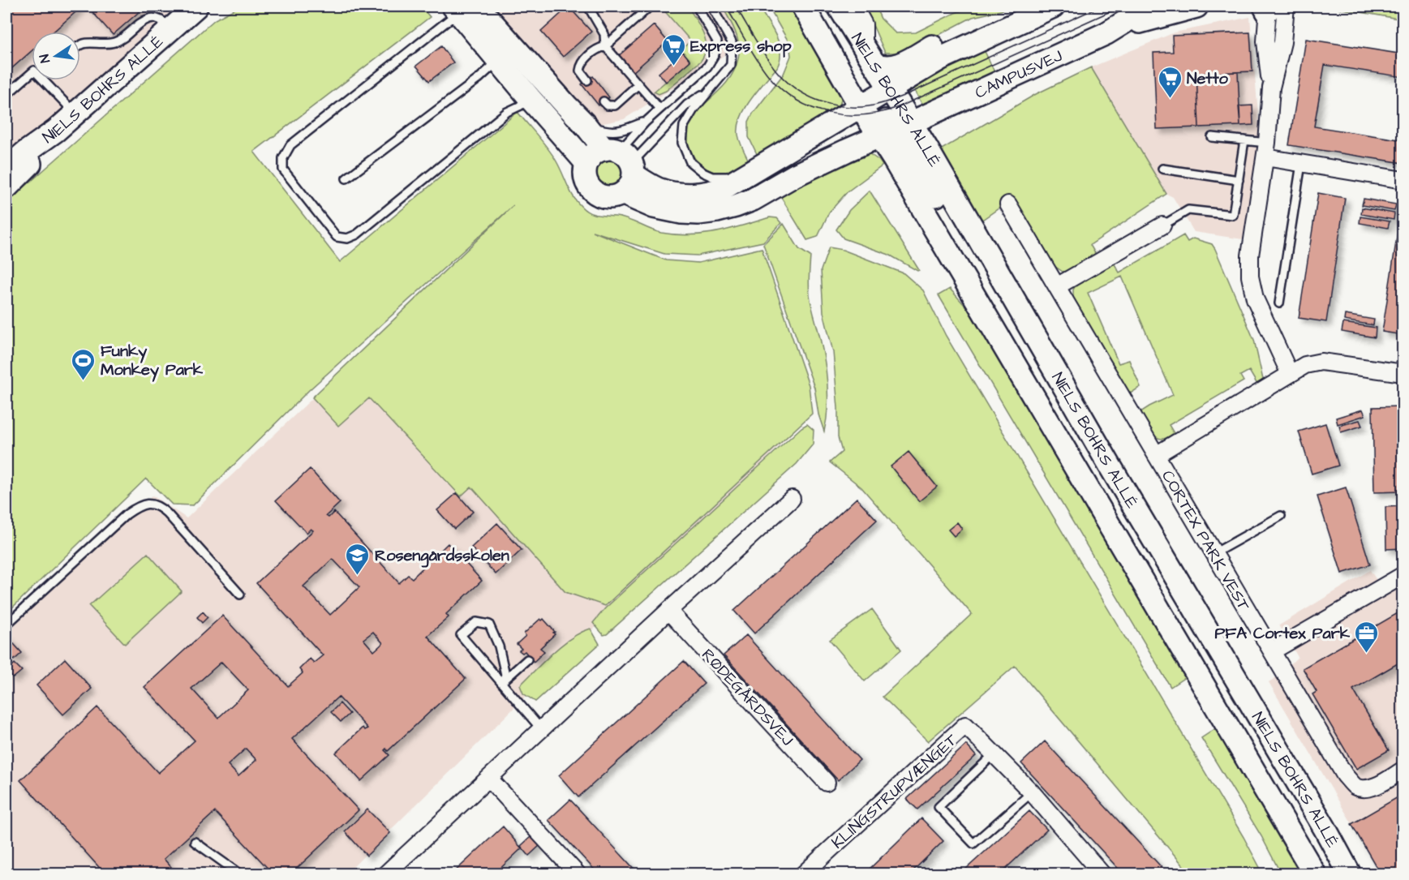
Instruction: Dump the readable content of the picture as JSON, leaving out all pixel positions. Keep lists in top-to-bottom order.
{
  "streets": {
    "street": [
      "CAMPUSVEJ",
      "NIELS BOHRS ALLÉ",
      "CORTEX PARK VEST",
      "RØDEGÅRDSVEJ",
      "KLINGSTRUPVÆNGET"
    ]
  },
  "crossings": [
    ["CAMPUSVEJ", "NIELS BOHRS ALLÉ"]
  ],
  "places": {
    "supermarket": ["Express shop", "Netto"],
    "sports": ["Funky Monkey Park"],
    "school or university": ["Rosengårdsskolen"],
    "office": ["PFA Cortex Park"]
  },
  "north": "left"
}
